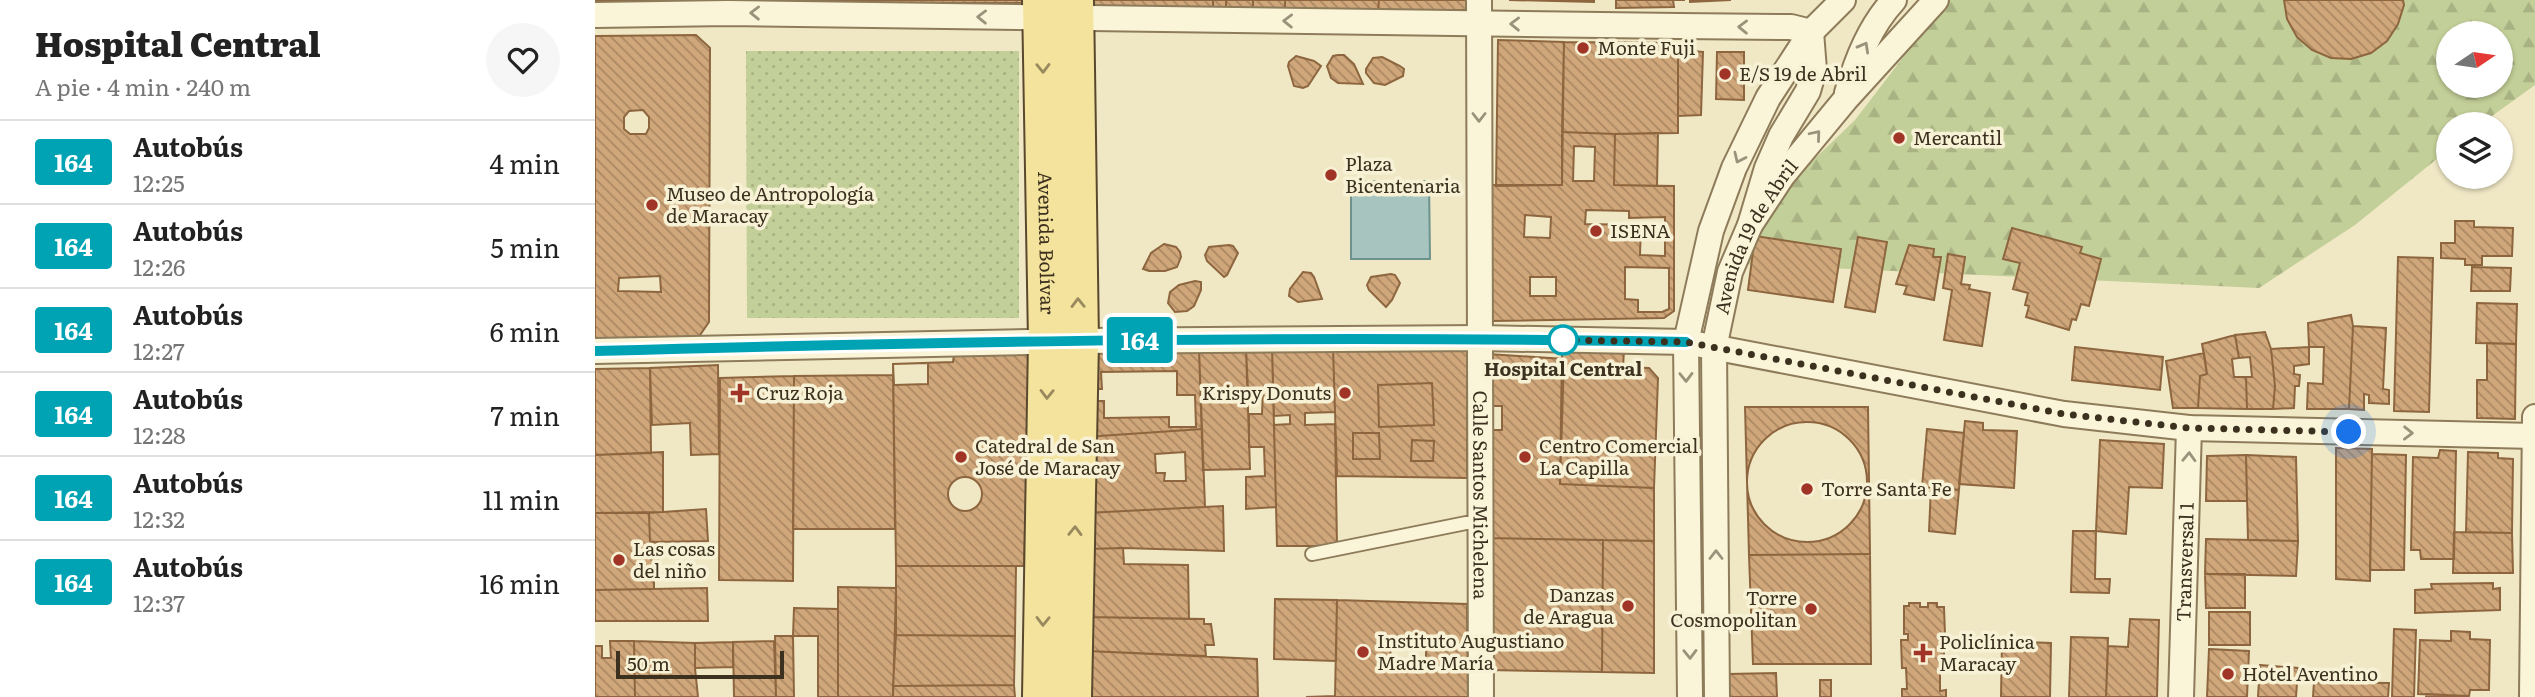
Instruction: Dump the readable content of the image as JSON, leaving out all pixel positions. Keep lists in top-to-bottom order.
{
  "streets": {
    "main road": ["Avenida Bolívar"],
    "street": ["Avenida 19 de Abril", "Calle Santos Michelena", "Transversal 1"]
  },
  "one_way": ["Calle Santos Michelena", "Transversal 1"],
  "places": {
    "other": [
      "Monte Fuji",
      "E/S 19 de Abril",
      "Mercantil",
      "Plaza Bicentenaria",
      "Museo de Antropología de Maracay",
      "ISENA",
      "Hospital Central",
      "Krispy Donuts",
      "Catedral de San José de Maracay",
      "Centro Comercial La Capilla",
      "Torre Santa Fe",
      "Las cosas del niño",
      "Danzas de Aragua",
      "Torre Cosmopolitan",
      "Instituto Augustiano Madre María",
      "Hotel Aventino"
    ],
    "health": ["Cruz Roja", "Policlínica Maracay"]
  },
  "lines": ["bus line 164"],
  "scale_bar": "50 m",
  "north": "right",
  "page": {
    "heading": ["Hospital Central", "A pie · 4 min · 240 m"],
    "on_map": "164",
    "list": [
      {
        "mark": "164",
        "name": "Autobús",
        "note": "12:25",
        "value": "4 min"
      },
      {
        "mark": "164",
        "name": "Autobús",
        "note": "12:26",
        "value": "5 min"
      },
      {
        "mark": "164",
        "name": "Autobús",
        "note": "12:27",
        "value": "6 min"
      },
      {
        "mark": "164",
        "name": "Autobús",
        "note": "12:28",
        "value": "7 min"
      },
      {
        "mark": "164",
        "name": "Autobús",
        "note": "12:32",
        "value": "11 min"
      },
      {
        "mark": "164",
        "name": "Autobús",
        "note": "12:37",
        "value": "16 min"
      }
    ],
    "scale": "50 m"
  }
}
